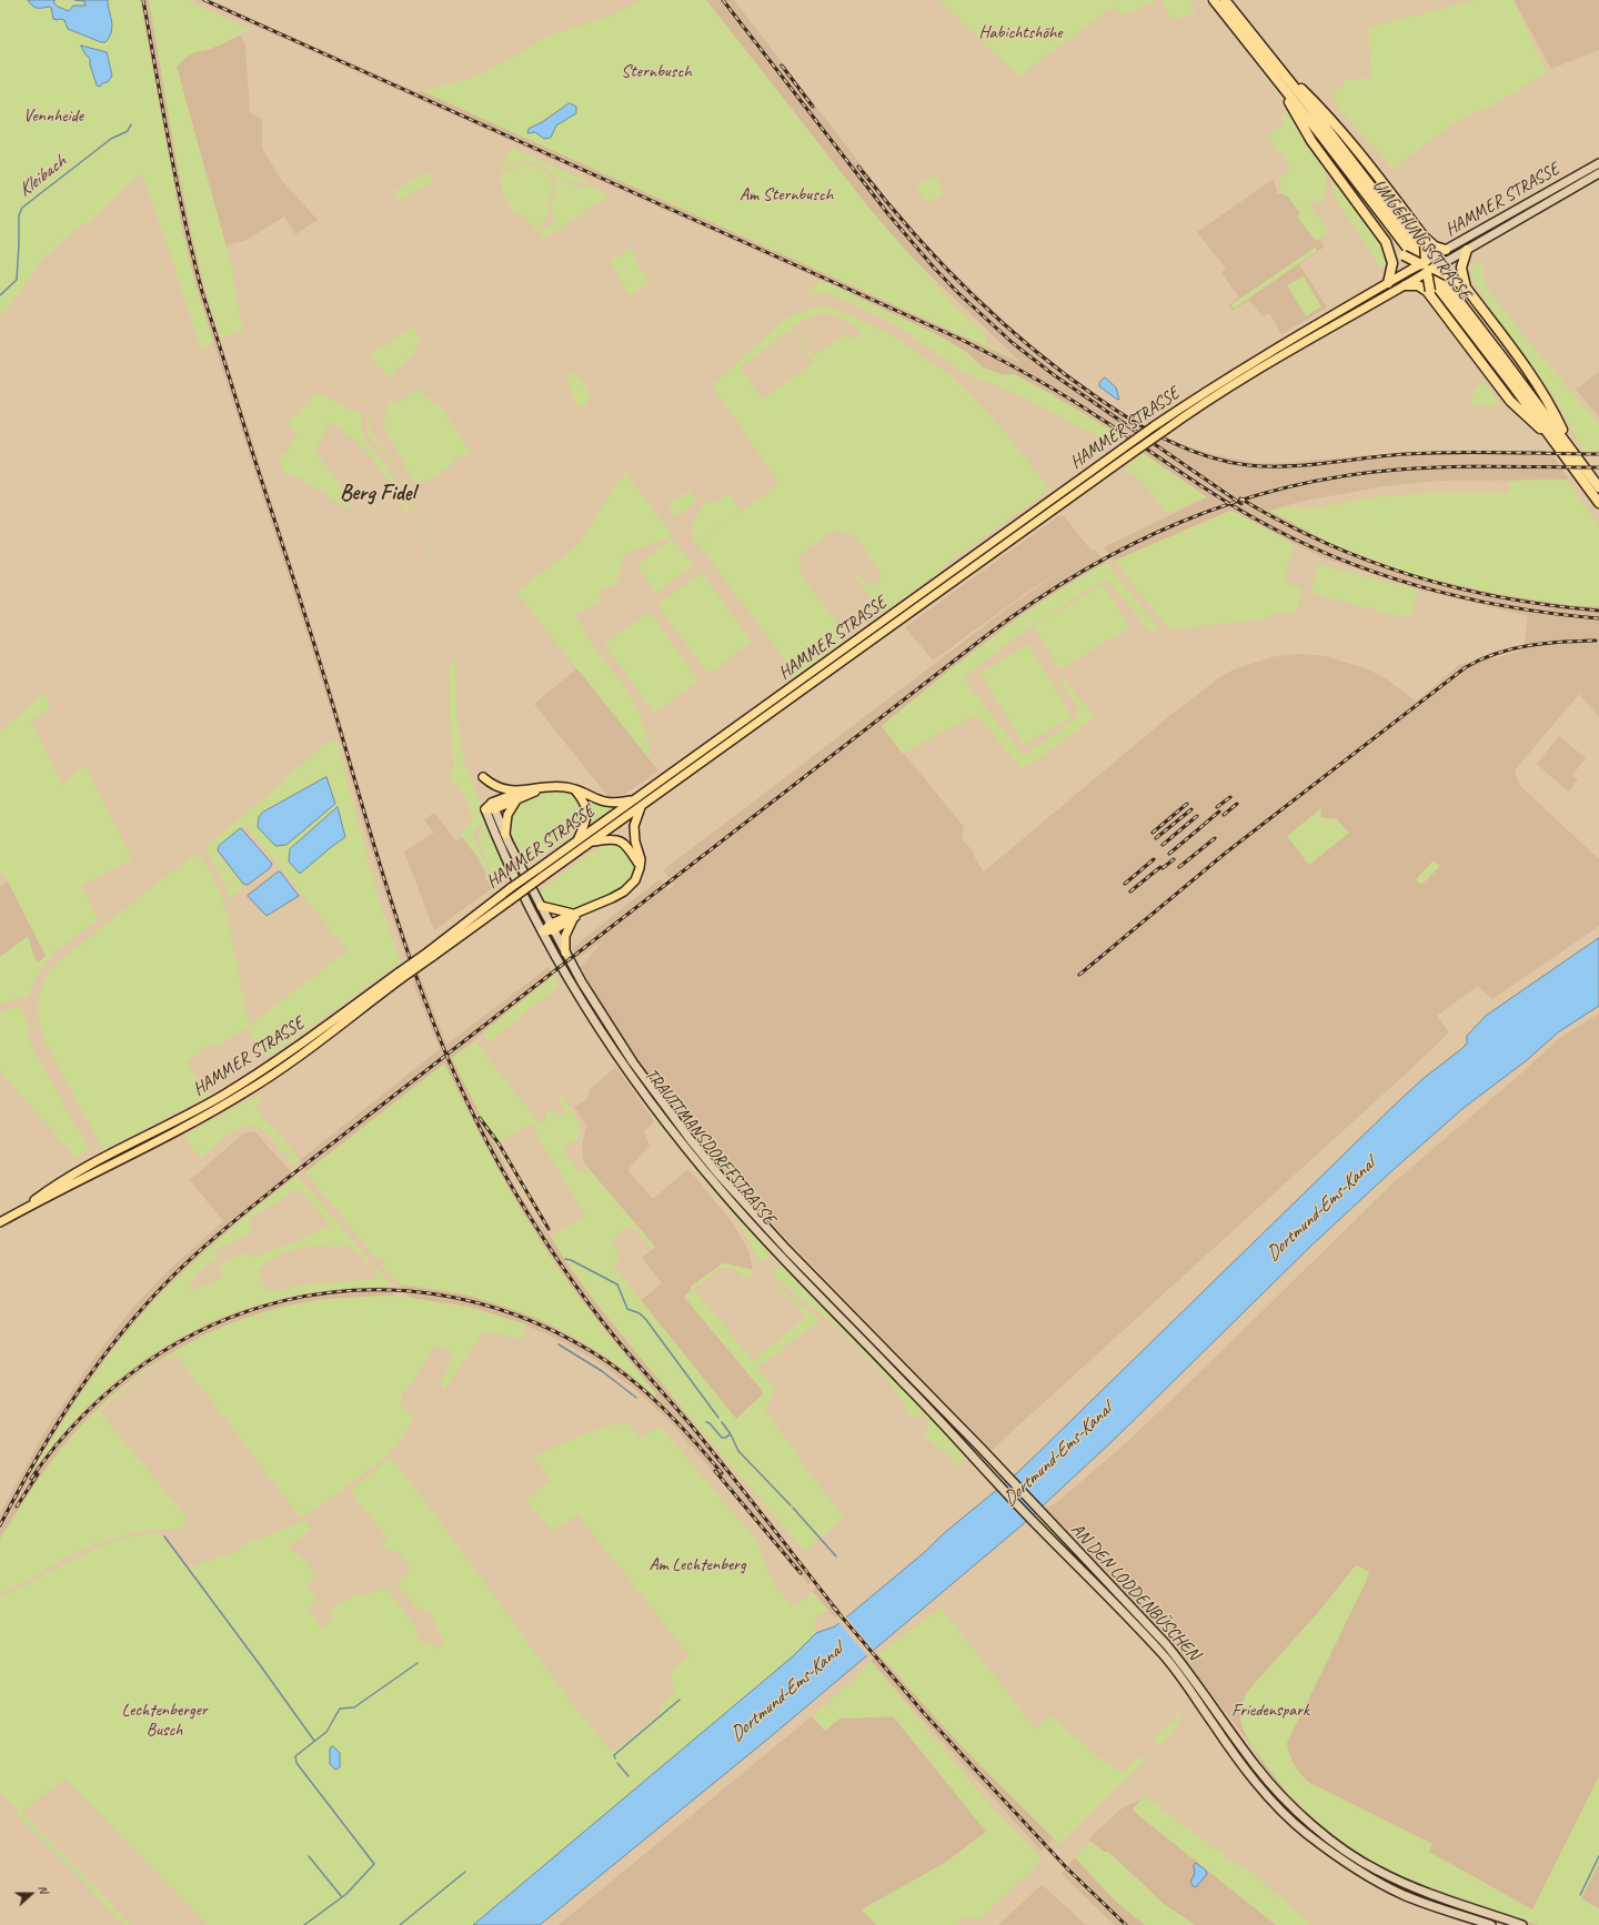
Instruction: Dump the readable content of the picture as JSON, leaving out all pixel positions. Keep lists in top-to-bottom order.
{
  "streets": {
    "highway": ["UMGEHUNGSSTRASSE"],
    "main road": ["HAMMER STRASSE", "TRAUTTMANSDORFFSTRASSE", "AN DEN LODDENBÜSCHEN"]
  },
  "crossings": [
    ["TRAUTTMANSDORFFSTRASSE", "AN DEN LODDENBÜSCHEN"]
  ],
  "districts": ["Berg Fidel"],
  "water": ["Kleibach", "Dortmund-Ems-Kanal"],
  "parks": [
    "Habichtshöhe",
    "Sternbusch",
    "Vennheide",
    "Am Sternbusch",
    "Am Lechtenberg",
    "Lechtenberger Busch",
    "Friedenspark"
  ],
  "north": "right"
}
